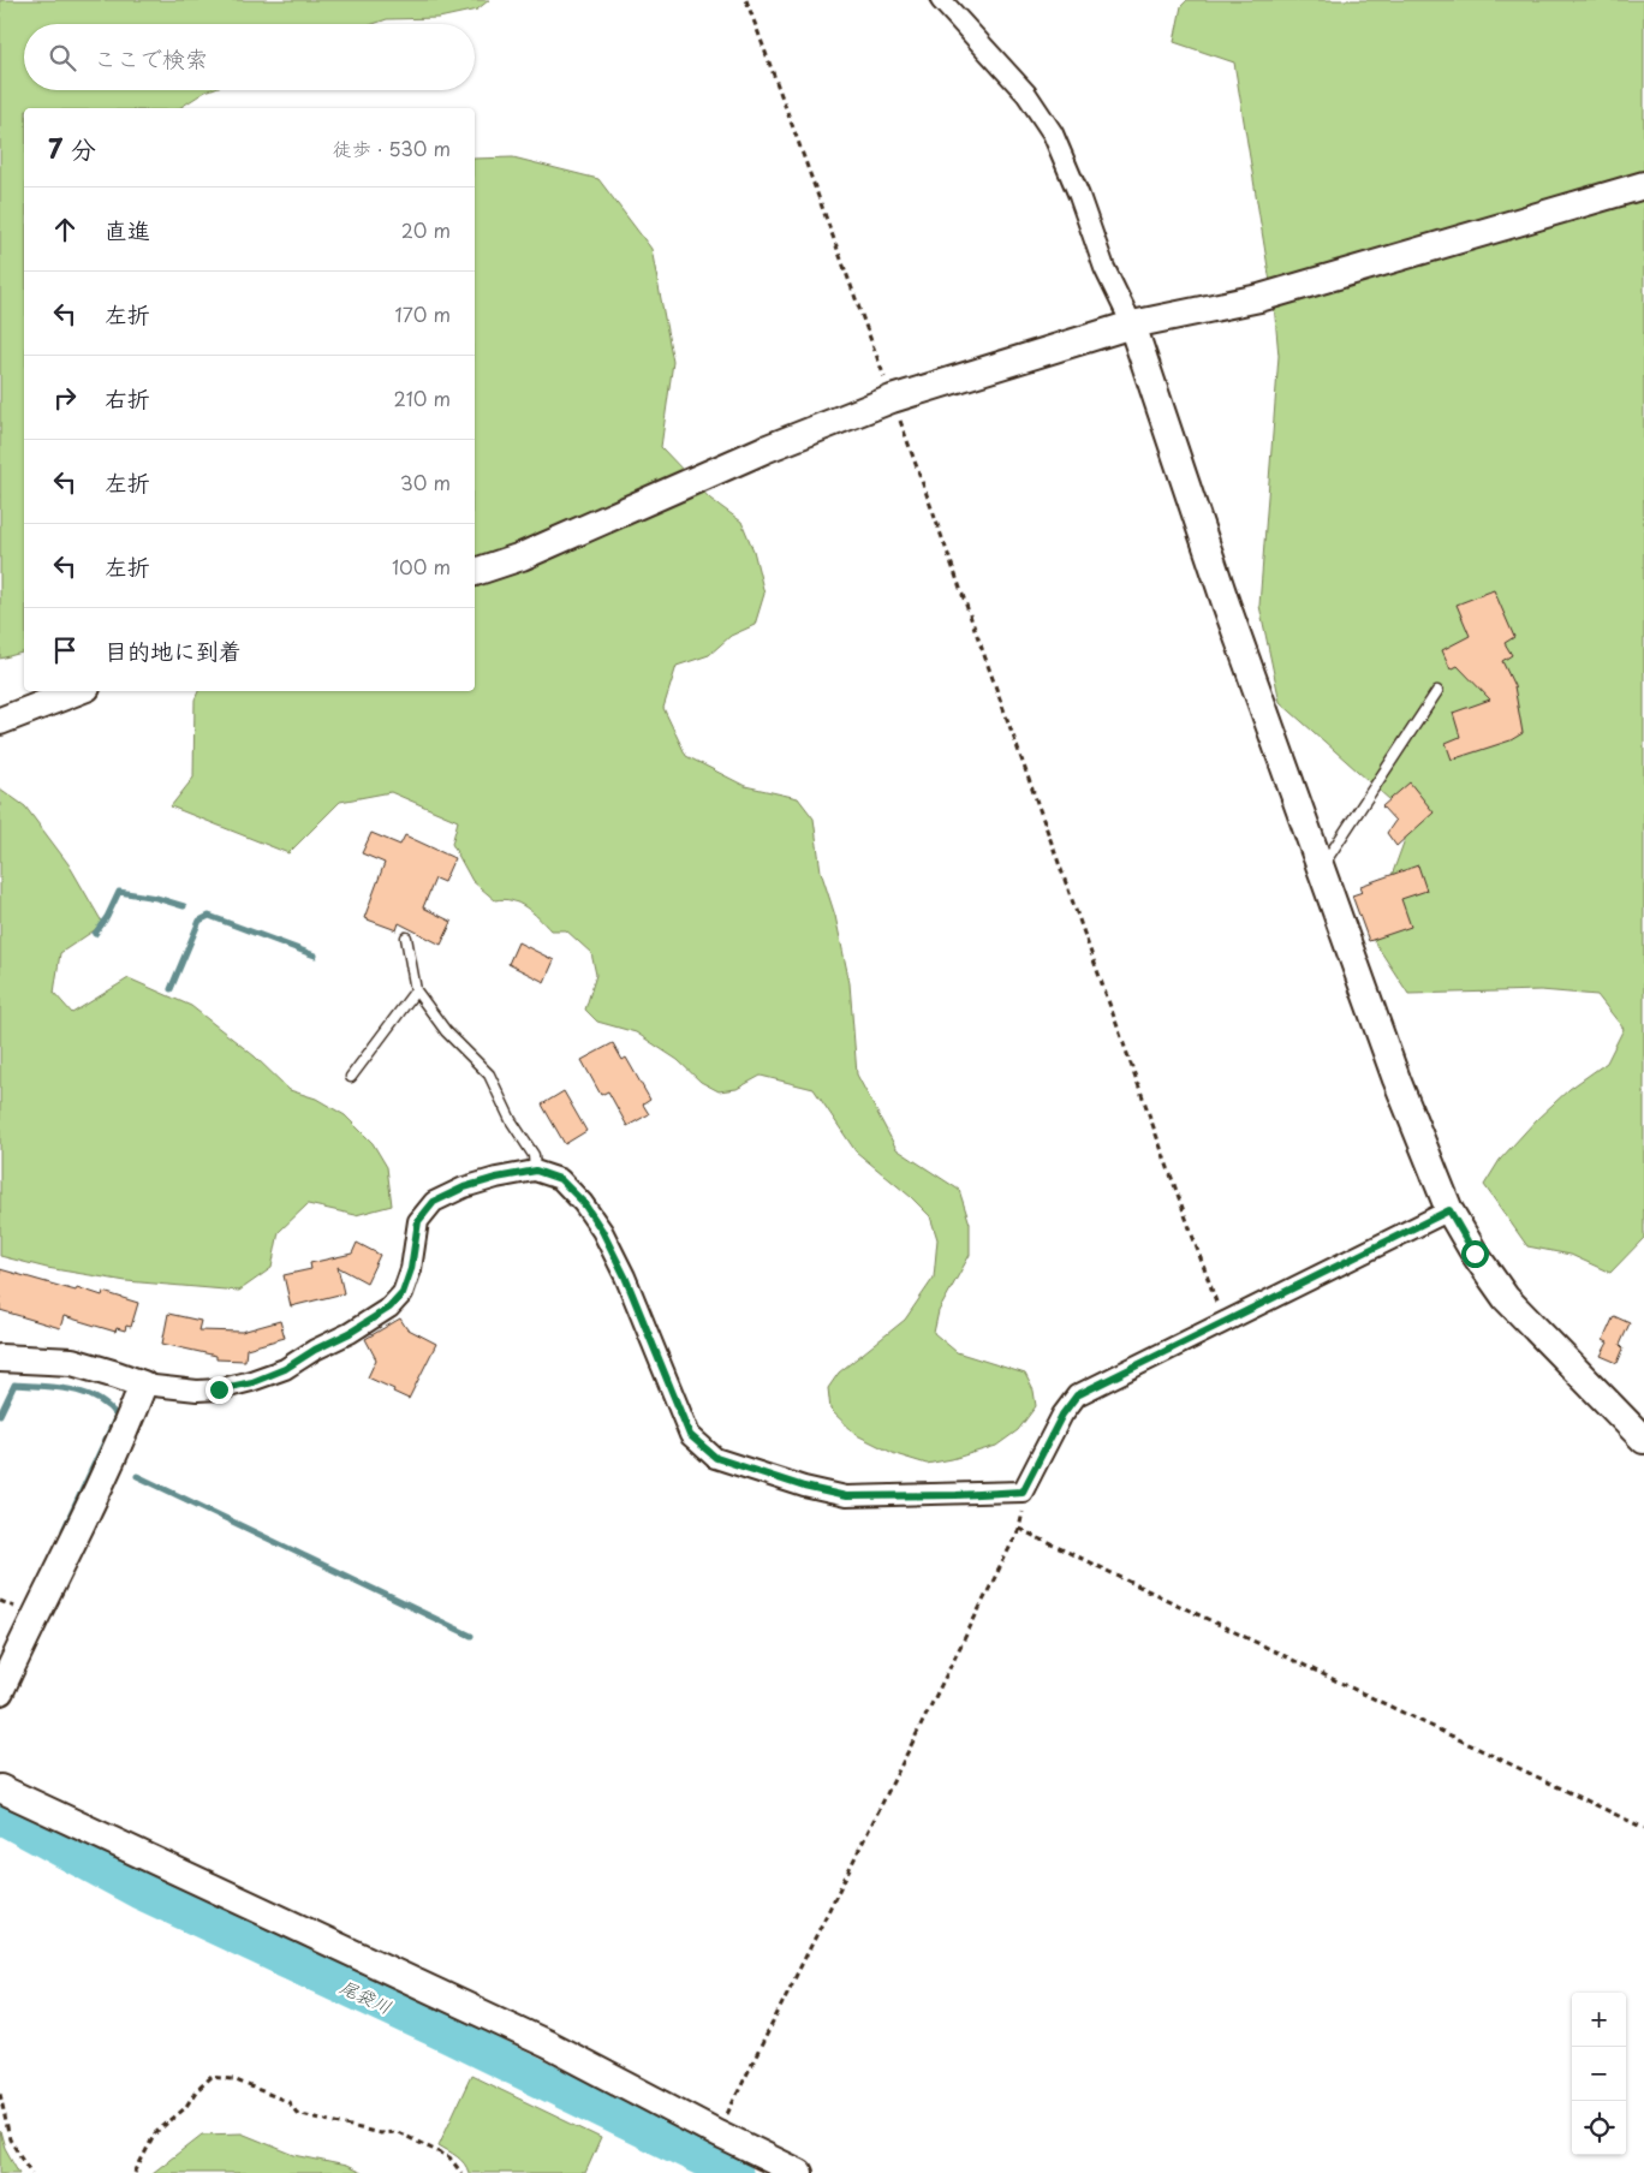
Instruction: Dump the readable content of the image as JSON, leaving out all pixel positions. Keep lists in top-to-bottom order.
{
  "water": ["尾袋川"],
  "page": {
    "search": "ここで検索",
    "heading": ["7 分", "徒歩 · 530 m"],
    "list": [
      ["直進", "20 m"],
      ["左折", "170 m"],
      ["右折", "210 m"],
      ["左折", "30 m"],
      ["左折", "100 m"],
      "目的地に到着"
    ],
    "map_buttons": ["+", "−"]
  }
}
